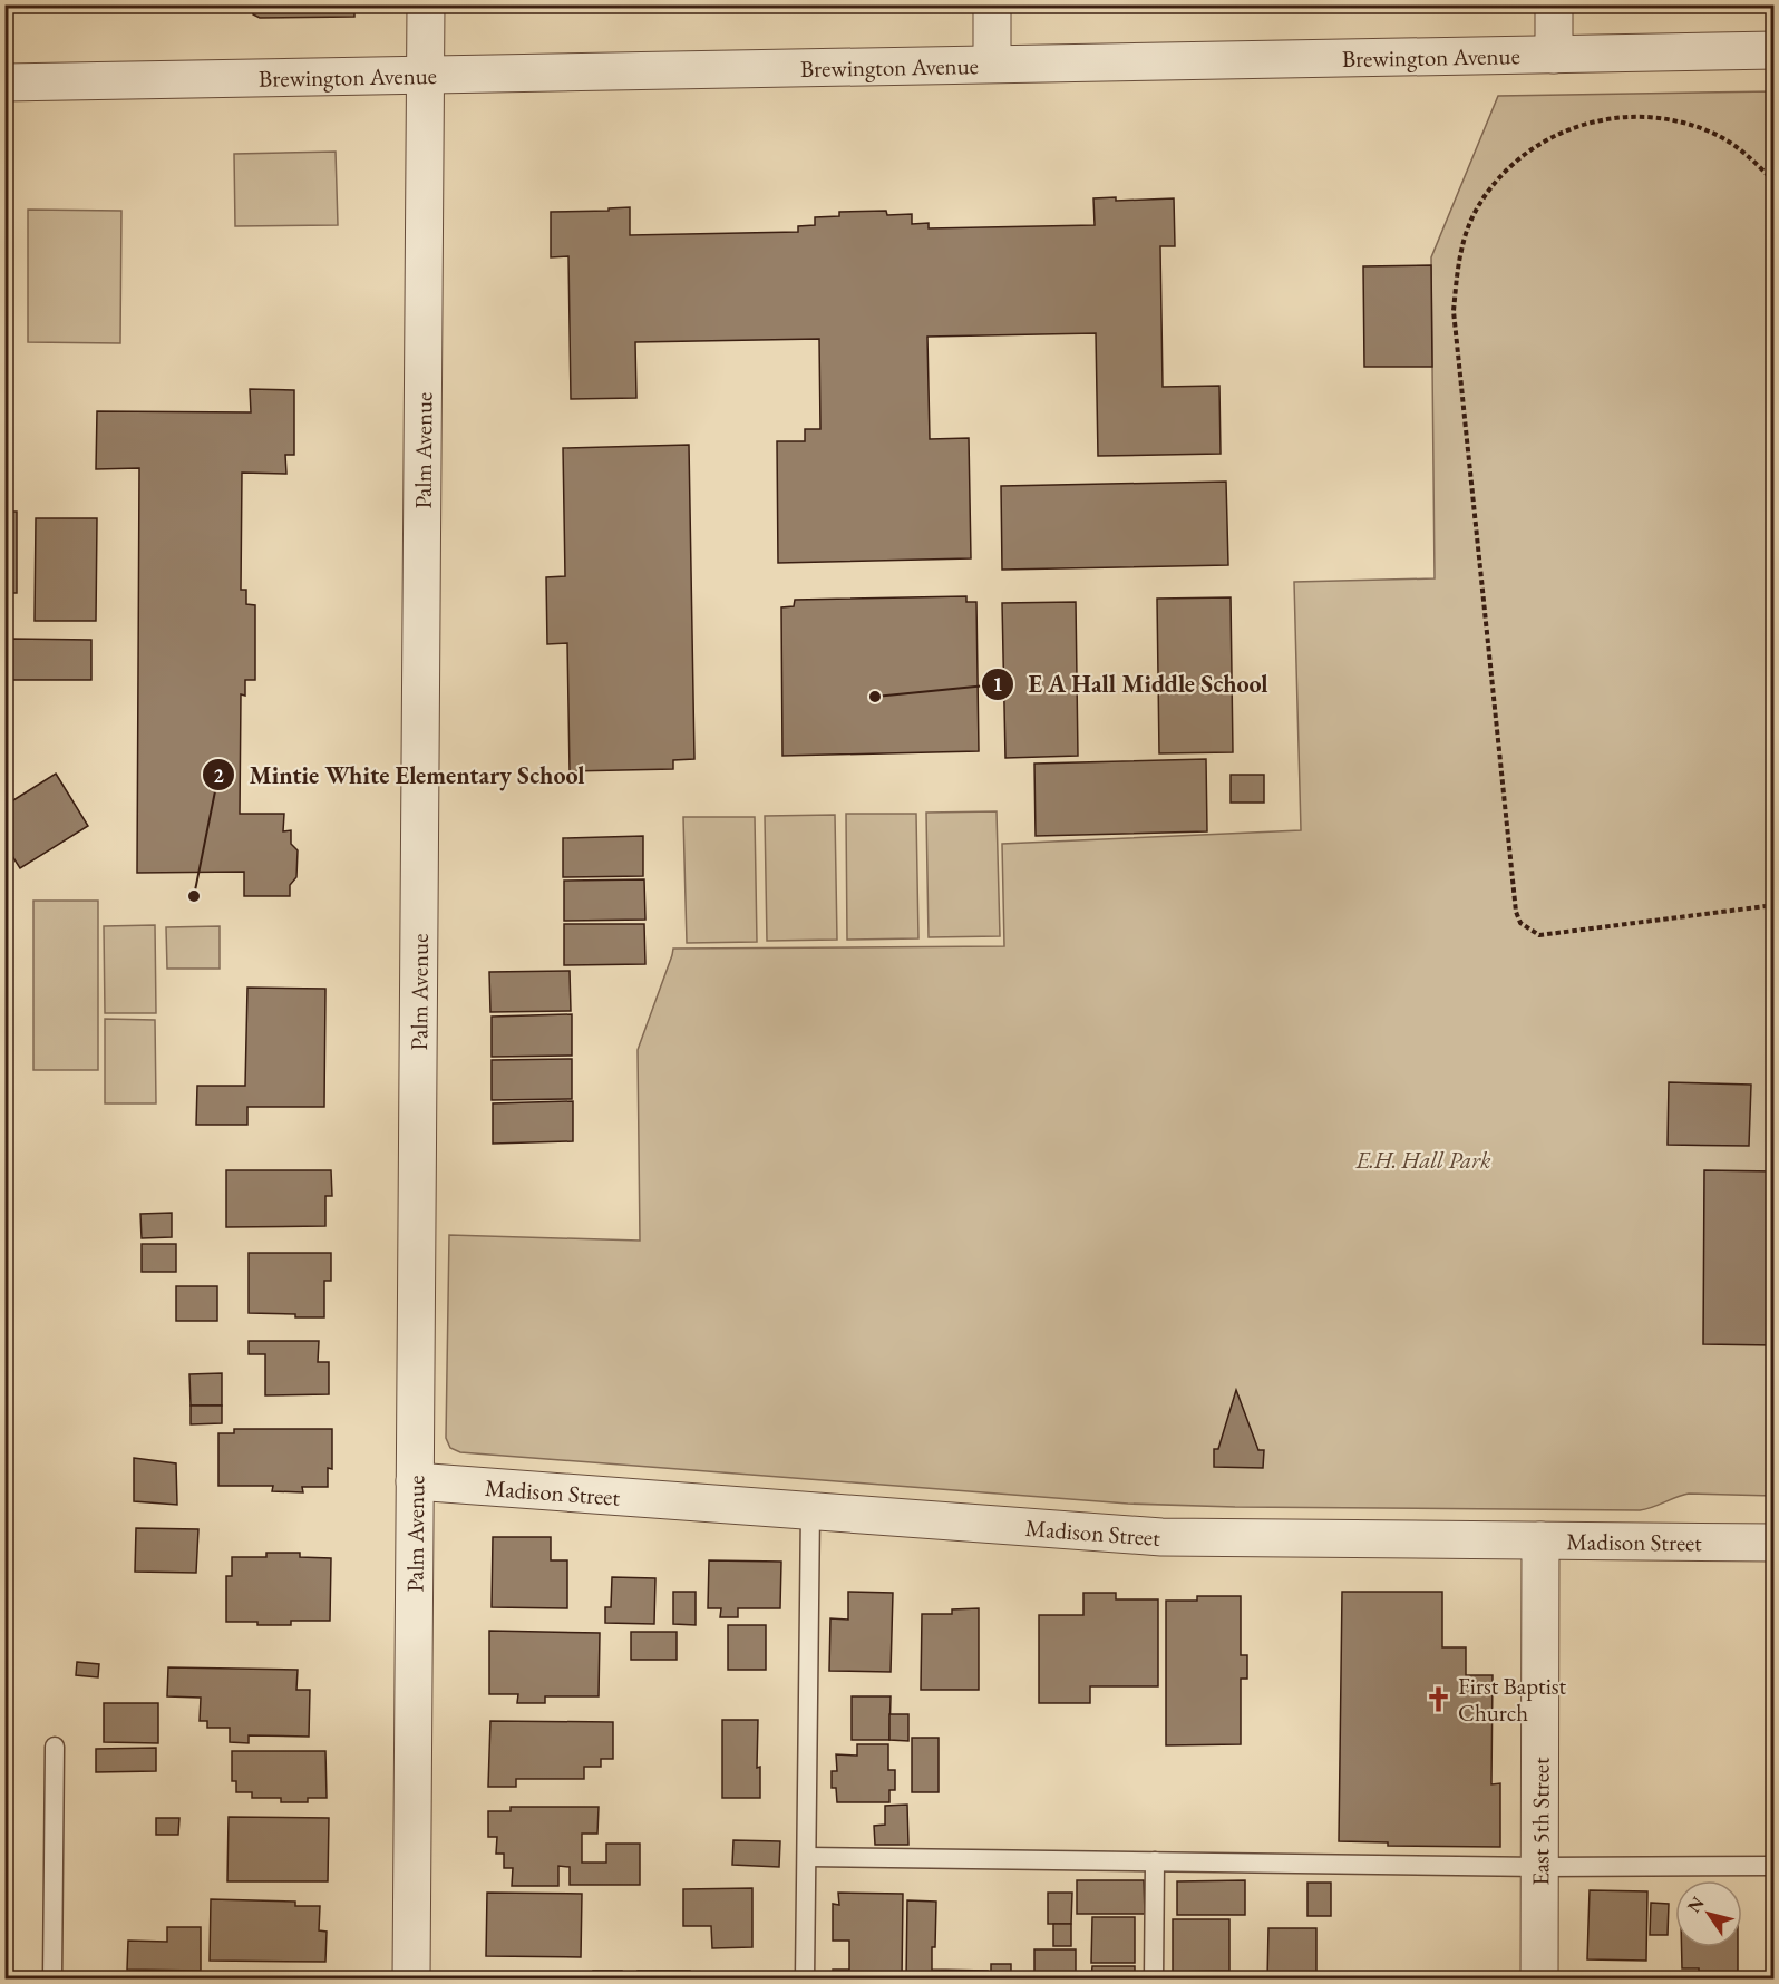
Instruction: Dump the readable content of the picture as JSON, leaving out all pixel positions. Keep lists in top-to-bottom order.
{
  "streets": {
    "street": [
      "Brewington Avenue",
      "Palm Avenue",
      "Madison Street",
      "East 5th Street"
    ]
  },
  "crossings": [
    ["Brewington Avenue", "Palm Avenue"],
    ["Palm Avenue", "Madison Street"],
    ["Madison Street", "East 5th Street"]
  ],
  "parks": ["E.H. Hall Park"],
  "places": {
    "other": ["E A Hall Middle School", "Mintie White Elementary School"],
    "church": ["First Baptist Church"]
  },
  "north": "top left"
}
